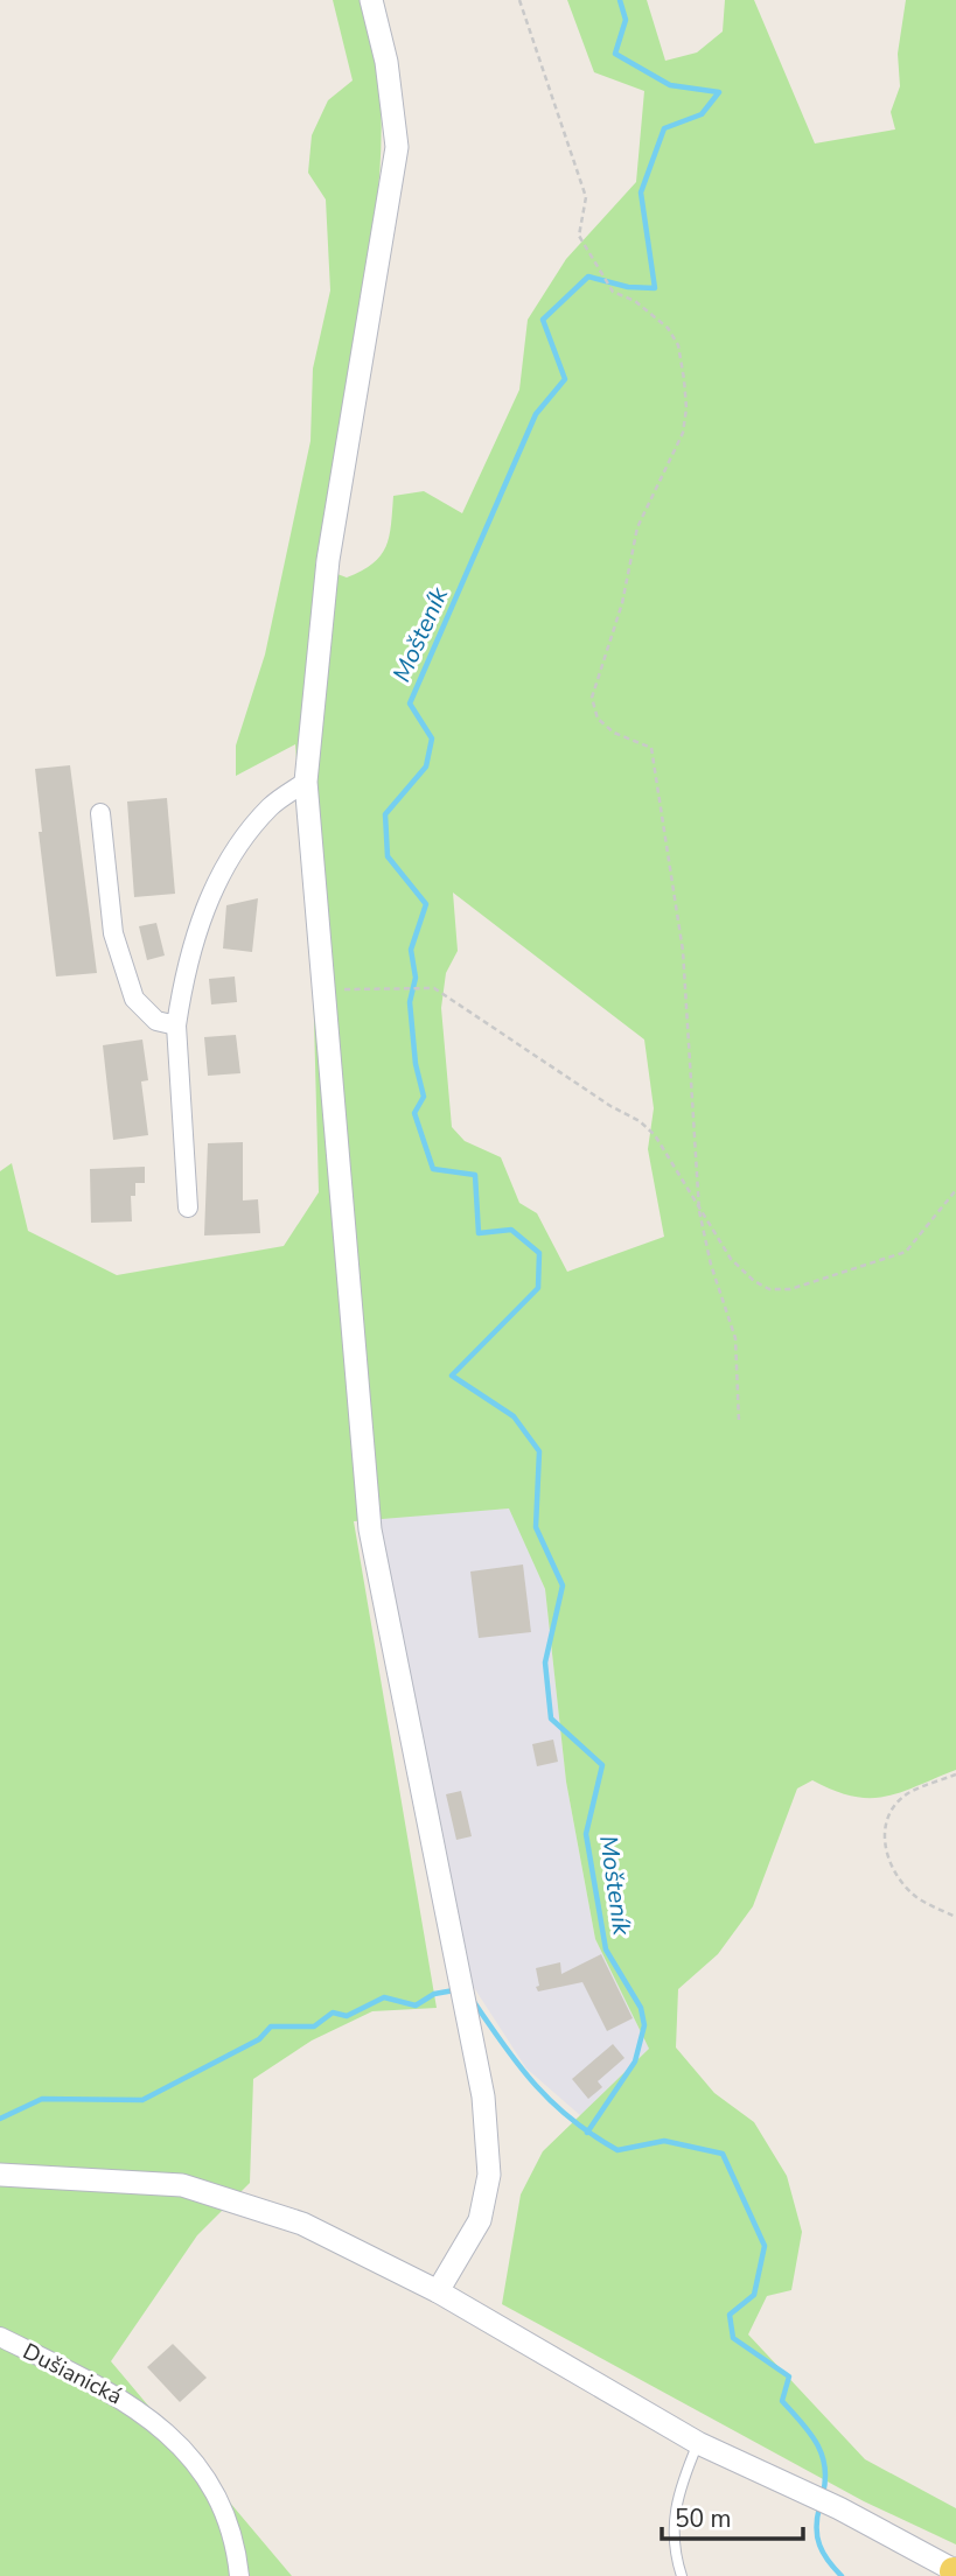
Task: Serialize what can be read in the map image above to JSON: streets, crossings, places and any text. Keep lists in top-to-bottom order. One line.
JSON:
{"streets":{"street":["Dušianická"]},"water":["Mošteník"],"scale_bar":"50 m"}
